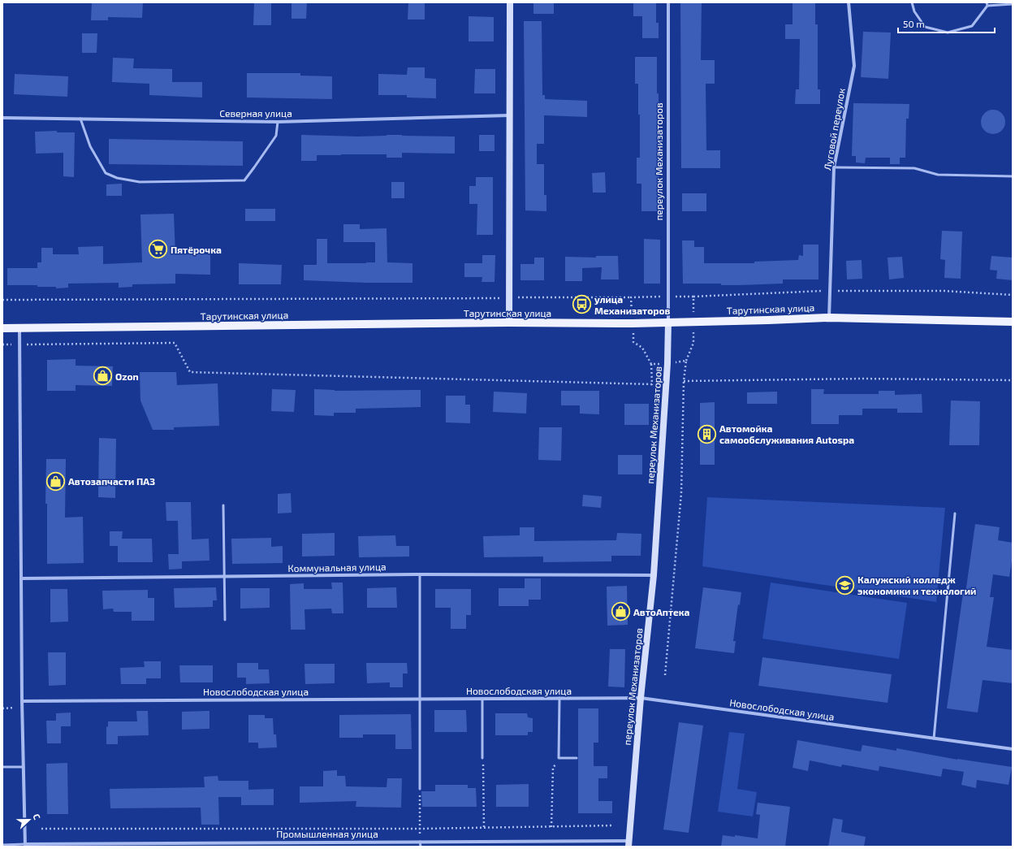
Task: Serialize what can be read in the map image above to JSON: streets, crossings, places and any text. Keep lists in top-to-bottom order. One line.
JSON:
{"streets":{"main road":["Тарутинская улица"],"street":["Северная улица","Луговой переулок","переулок Механизаторов","Коммунальная улица","Новослободская улица","Промышленная улица"]},"crossings":[["Луговой переулок","Тарутинская улица"],["переулок Механизаторов","Тарутинская улица"],["переулок Механизаторов","Коммунальная улица"],["переулок Механизаторов","Новослободская улица"],["переулок Механизаторов","Промышленная улица"]],"places":{"supermarket":["Пятёрочка"],"bus stop":["улица Механизаторов"],"shop":["Ozon","Автозапчасти ПАЗ","АвтоАптека"],"building":["Автомойка самообслуживания Autospa"],"school or university":["Калужский колледж экономики и технологий"]},"scale_bar":"50 m","north":"right"}
